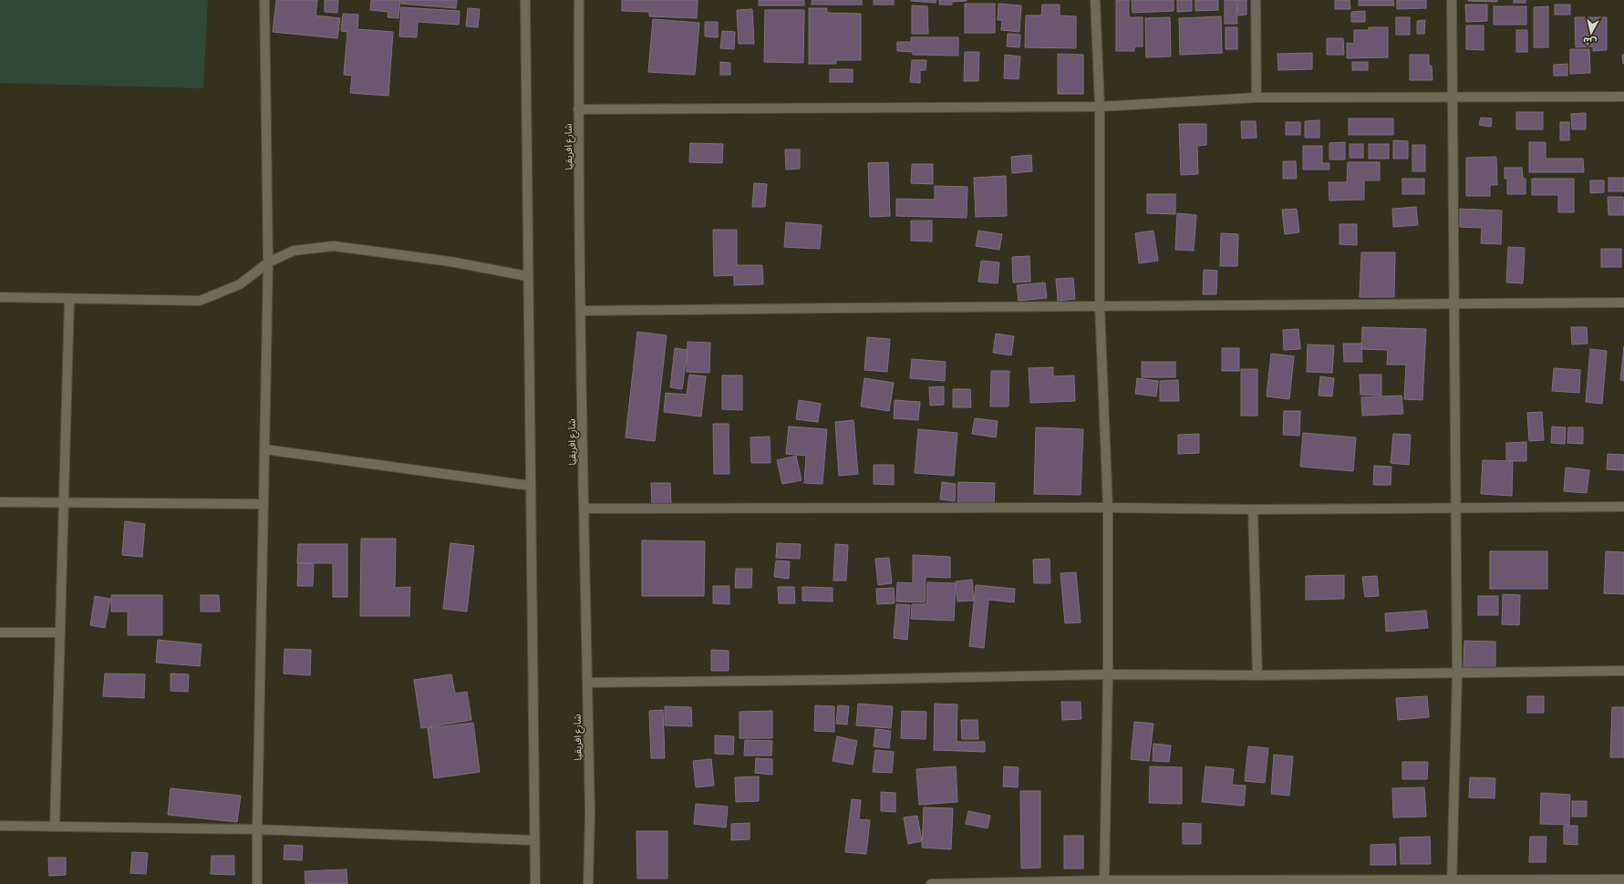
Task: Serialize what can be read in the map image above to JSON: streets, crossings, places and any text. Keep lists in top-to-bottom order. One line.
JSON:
{"streets":{"street":["شارع افريقيا"]},"north":"bottom"}
